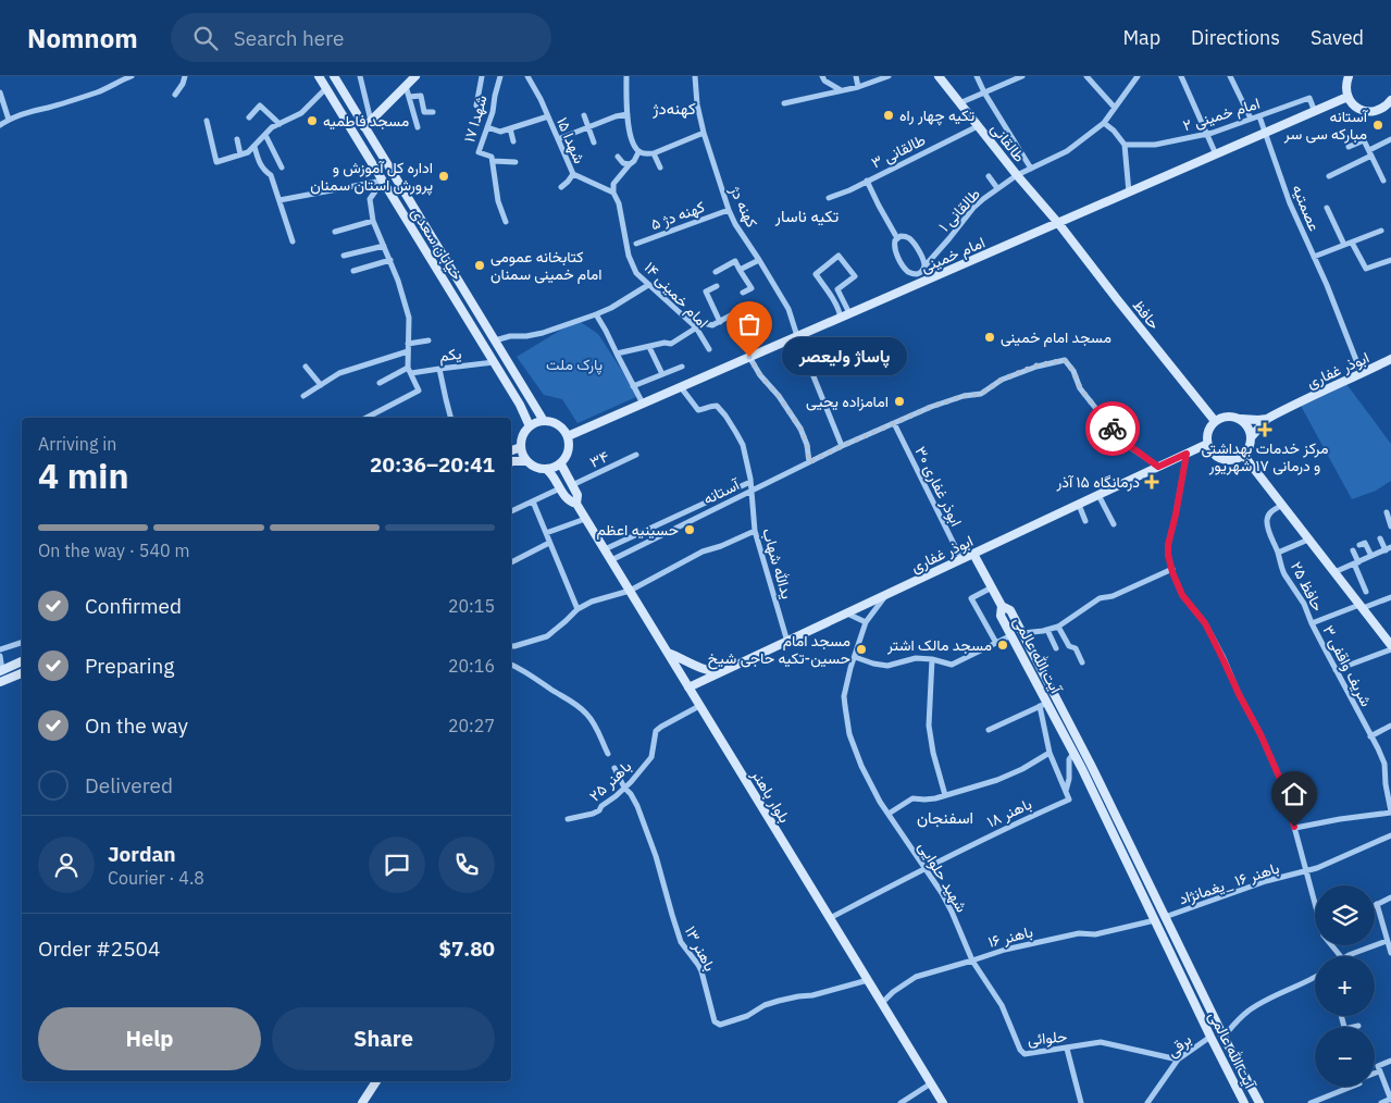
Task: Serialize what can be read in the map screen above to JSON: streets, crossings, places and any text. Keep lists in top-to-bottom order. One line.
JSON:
{"streets":{"main road":["طالقانی","خیابان سعدی","امام خمینی","حافظ","ابوذر غفاری","آیت الله عالمی","بلوار باهنر"],"street":["امام خمینی ۲","شهدا ۱۷","شهدا ۱۵","طالقانی ۳","کهنه دژ","عصمتیه","طالقانی ۱","کهنه دژ ۵","امام خمینی ۱۴","یکم","۳۴","ابوذر غفاری ۳۰","آستانه","یدالله شهاب","حافظ ۲۵","شریف واقفی ۳","باهنر ۲۵","باهنر ۱۸","شهید حلوایی","باهنر ۱۶ _یغمانژاد","باهنر ۱۶","باهنر ۱۳","حلوائی","برقی"]},"crossings":[["امام خمینی ۲","عصمتیه"],["امام خمینی ۲","امام خمینی"],["شهدا ۱۵","امام خمینی ۱۴"],["طالقانی","طالقانی ۳"],["طالقانی","طالقانی ۱"],["طالقانی","امام خمینی"],["طالقانی","حافظ"],["کهنه دژ","کهنه دژ ۵"],["کهنه دژ","امام خمینی"],["کهنه دژ","آستانه"],["عصمتیه","امام خمینی"],["عصمتیه","ابوذر غفاری"],["خیابان سعدی","امام خمینی"],["خیابان سعدی","یکم"],["امام خمینی","حافظ"],["امام خمینی","یدالله شهاب"],["حافظ","ابوذر غفاری"],["ابوذر غفاری","ابوذر غفاری ۳۰"],["ابوذر غفاری","آستانه"],["ابوذر غفاری","یدالله شهاب"],["ابوذر غفاری","بلوار باهنر"],["ابوذر غفاری","شهید حلوایی"],["ابوذر غفاری ۳۰","آستانه"],["آستانه","یدالله شهاب"],["آستانه","بلوار باهنر"],["حافظ ۲۵","شریف واقفی ۳"],["آیت الله عالمی","باهنر ۱۶ _یغمانژاد"],["آیت الله عالمی","باهنر ۱۶"],["آیت الله عالمی","برقی"],["باهنر ۲۵","بلوار باهنر"],["باهنر ۲۵","باهنر ۱۳"],["بلوار باهنر","باهنر ۱۸"],["بلوار باهنر","باهنر ۱۶"],["بلوار باهنر","باهنر ۱۳"],["باهنر ۱۸","شهید حلوایی"],["شهید حلوایی","باهنر ۱۶"],["شهید حلوایی","حلوائی"],["باهنر ۱۶","حلوائی"],["حلوائی","برقی"]],"districts":["کهنه‌دژ","تکیه ناسار","اسفنجان"],"parks":["پارک ملت"],"places":{"other":["تکیه چهار راه","مسجد فاطمیه","آستانه مبارکه سی سر","اداره کل آموزش و پرورش استان سمنان","کتابخانه عمومی امام خمینی سمنان","مسجد امام خمینی","پاساژ ولیعصر","امامزاده یحیی","حسینیه اعظم","مسجد مالک اشتر","مسجد امام حسین-تکیه حاجی شیخ"],"health":["مرکز خدمات بهداشتی و درمانی ۱۷ شهریور","درمانگاه ۱۵ آذر"]},"page":{"header":"Nomnom","search":"Search here","nav":["Map","Directions","Saved"],"bubble":"پاساژ ولیعصر","heading":["4 min","Arriving in","20:36–20:41"],"panel":["Jordan","Courier · 4.8","Order #2504","$7.80"],"bar":"On the way · 540 m","list":[["Confirmed","20:15"],["Preparing","20:16"],["On the way","20:27"],"Delivered"],"map_buttons":["+","−"],"buttons":["Help","Share"]}}
